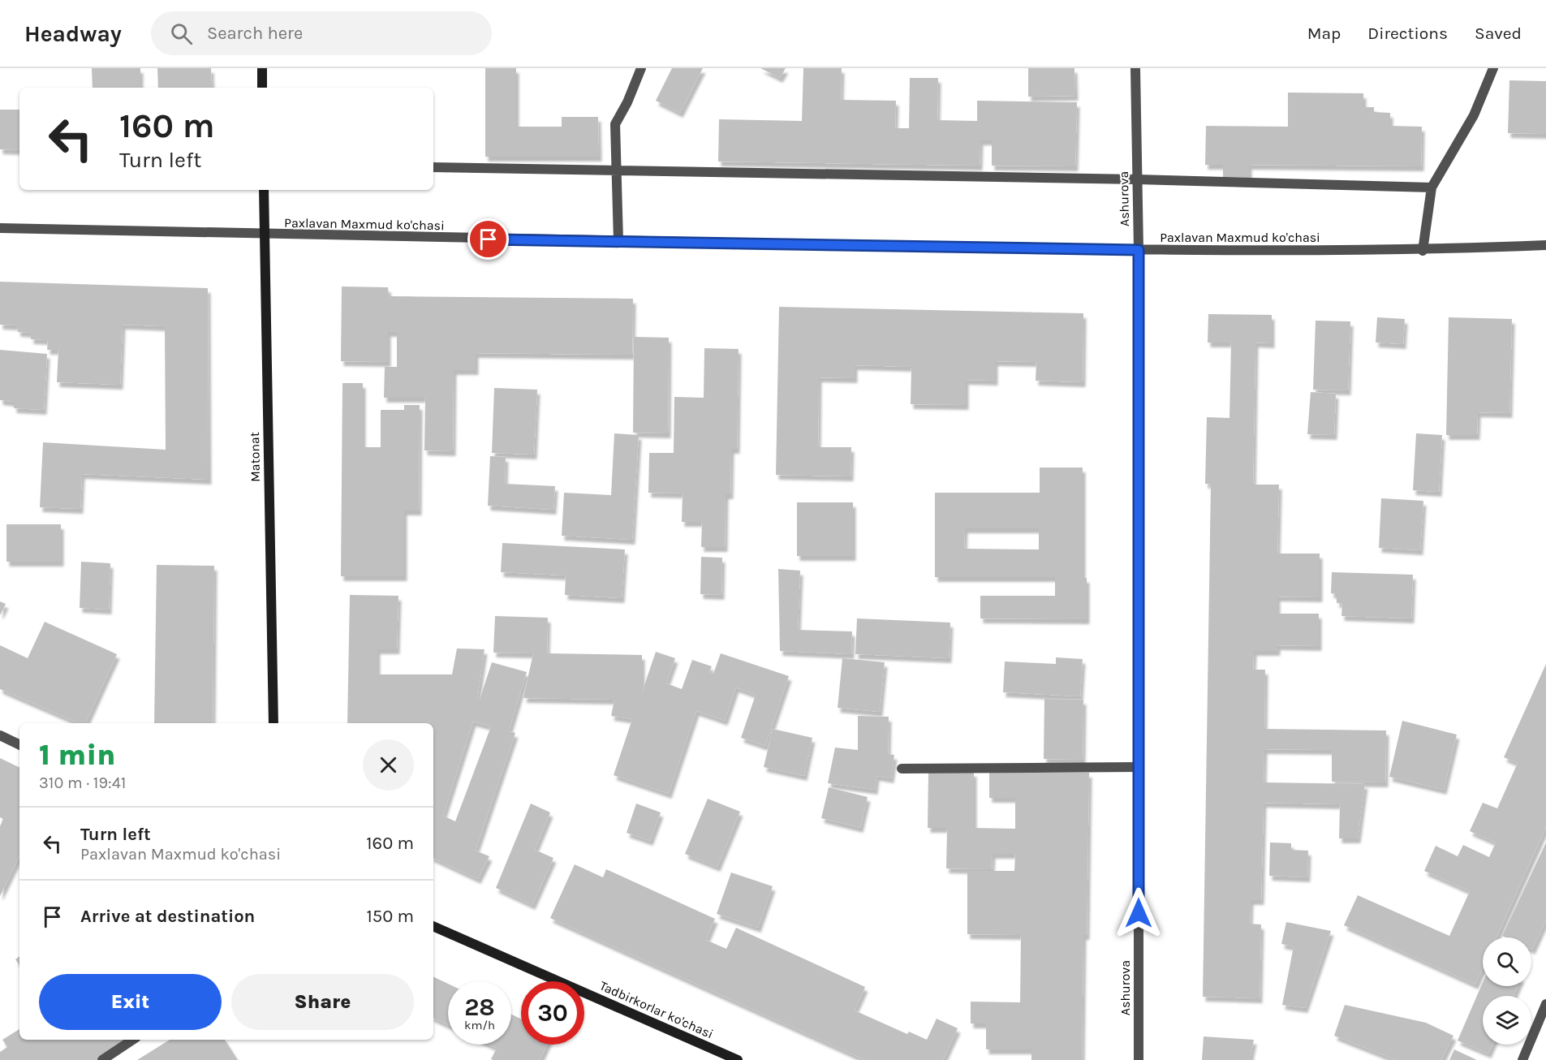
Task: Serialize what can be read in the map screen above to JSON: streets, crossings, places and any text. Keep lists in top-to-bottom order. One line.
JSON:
{"streets":{"main road":["Matonat","Tadbirkorlar ko'chasi"],"street":["Ashurova","Paxlavan Maxmud ko'chasi"]},"crossings":[["Ashurova","Paxlavan Maxmud ko'chasi"],["Paxlavan Maxmud ko'chasi","Matonat"]],"page":{"header":"Headway","search":"Search here","nav":["Map","Directions","Saved"],"turn":["160 m","Turn left"],"heading":["1 min","310 m · 19:41"],"list":[{"name":"Turn left","note":"Paxlavan Maxmud ko'chasi","value":"160 m"},{"name":"Arrive at destination","value":"150 m"}],"buttons":["Exit","Share"],"speed":"28 km/h","limit":"30"}}
